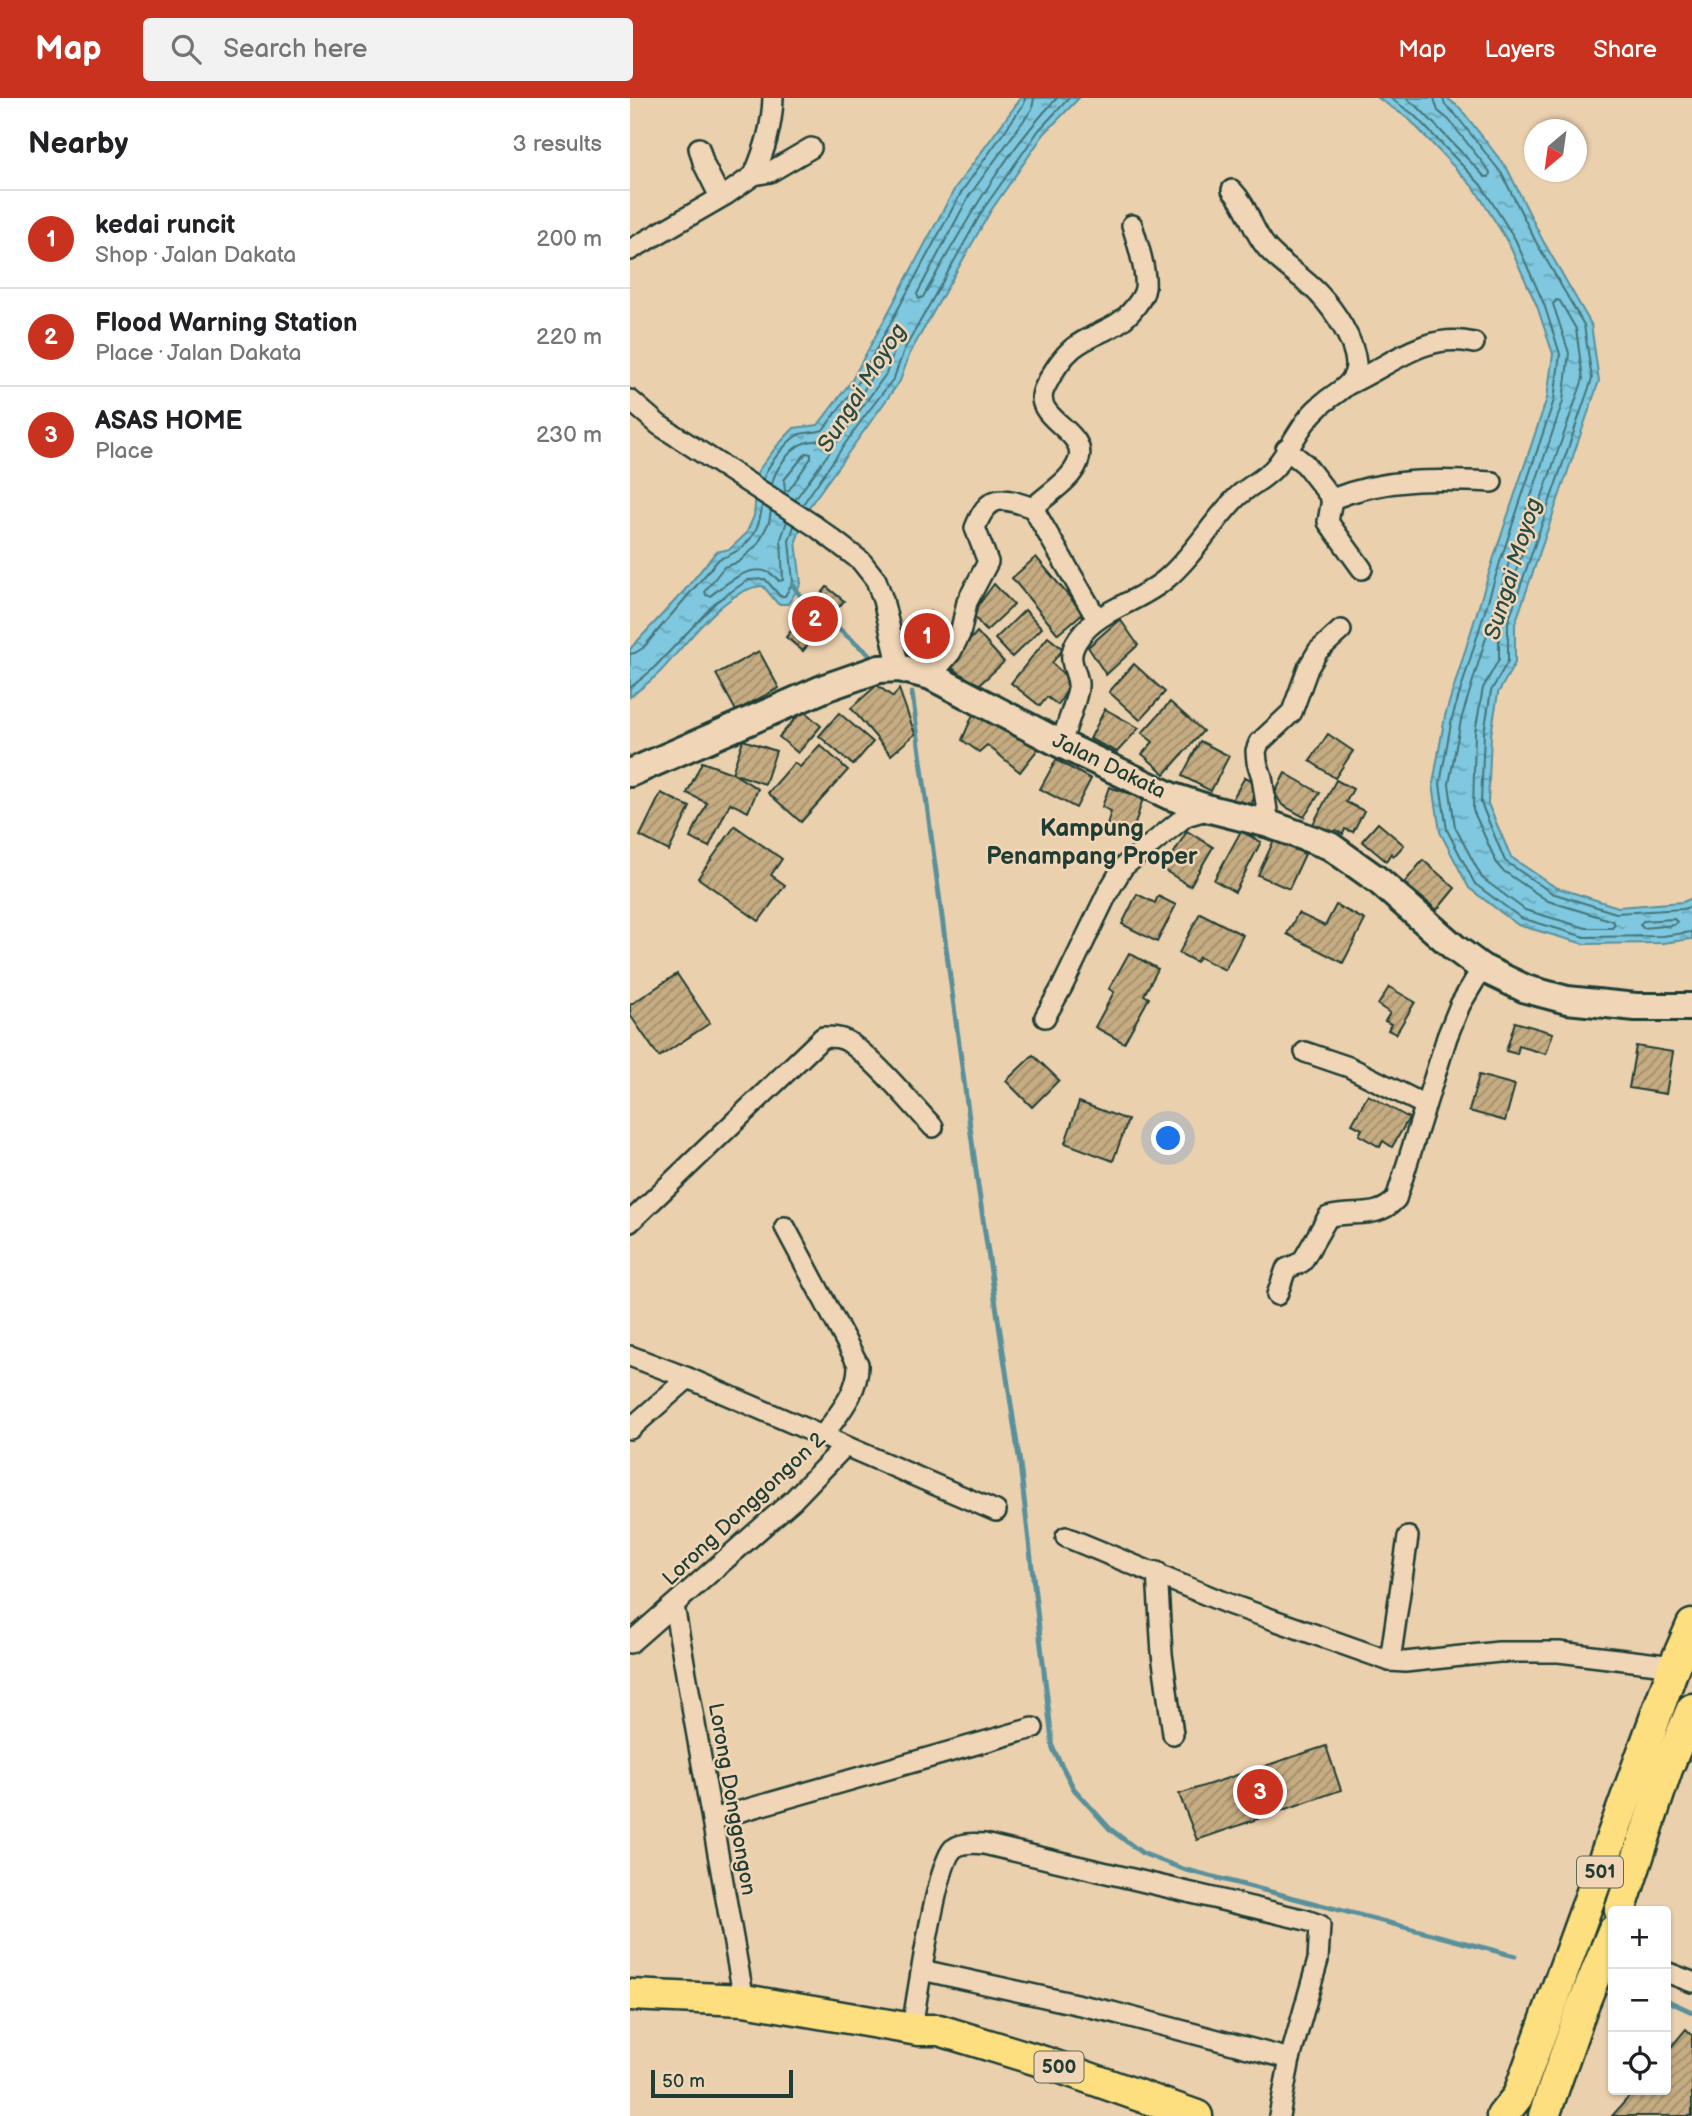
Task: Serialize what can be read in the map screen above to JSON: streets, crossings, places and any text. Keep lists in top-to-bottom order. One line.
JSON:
{"streets":{"main road":["501","500"],"street":["Jalan Dakata","Lorong Donggongon 2","Lorong Donggongon"]},"crossings":[["Lorong Donggongon 2","Lorong Donggongon"],["Lorong Donggongon","500"]],"districts":["Kampung Penampang Proper"],"water":["Sungai Moyog"],"scale_bar":"50 m","north":"bottom left","page":{"header":"Map","search":"Search here","nav":["Map","Layers","Share"],"heading":["Nearby","3 results"],"list":[{"mark":"1","name":"kedai runcit","note":"Shop · Jalan Dakata","value":"200 m"},{"mark":"2","name":"Flood Warning Station","note":"Place · Jalan Dakata","value":"220 m"},{"mark":"3","name":"ASAS HOME","note":"Place","value":"230 m"}],"pins":["2","1","3"],"map_buttons":["+","−"],"scale":"50 m"}}
